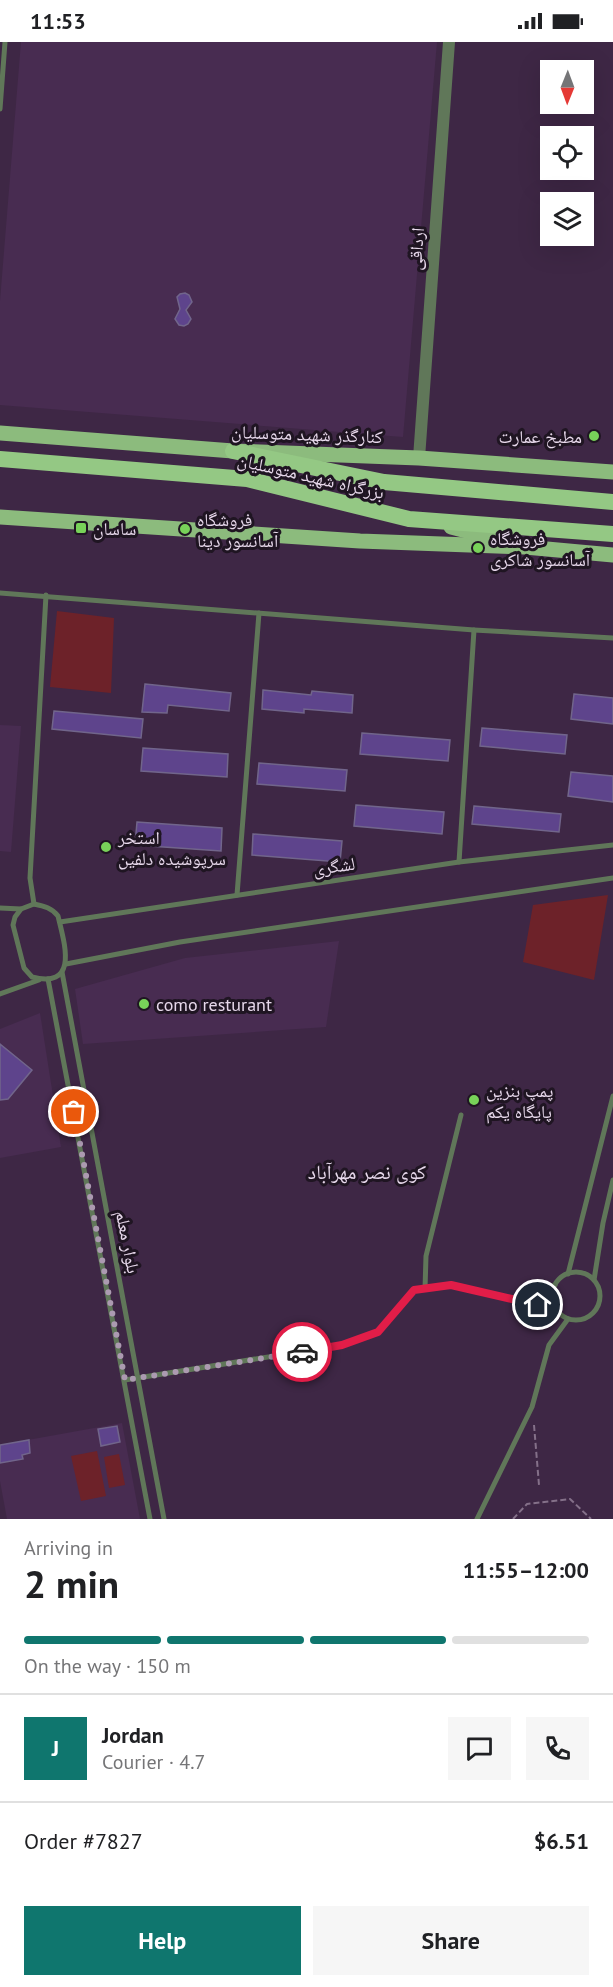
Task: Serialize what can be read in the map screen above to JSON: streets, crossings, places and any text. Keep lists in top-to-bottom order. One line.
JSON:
{"streets":{"highway":["بزرگراه شهید متوسلیان"],"main road":["کنارگذر شهید متوسلیان"],"street":["ارداقی"],"lane":["لشگری","بلوار معلم"]},"crossings":[["ارداقی","کنارگذر شهید متوسلیان"],["کنارگذر شهید متوسلیان","بزرگراه شهید متوسلیان"],["لشگری","بلوار معلم"]],"districts":["کوی نصر مهرآباد"],"places":{"other":["مطبخ عمارت","فروشگاه آسانسور دینا","فروشگاه آسانسور شاکری","استخر سرپوشیده دلفین","como resturant","پمپ بنزين پايگاه يكم"],"transit":["ساسان"]},"north":"bottom","page":{"status":"11:53","heading":["2 min","Arriving in","11:55–12:00"],"panel":["Jordan","Courier · 4.7","Order #7827","$6.51"],"bar":"On the way · 150 m","round":"J","buttons":["Help","Share"]}}
